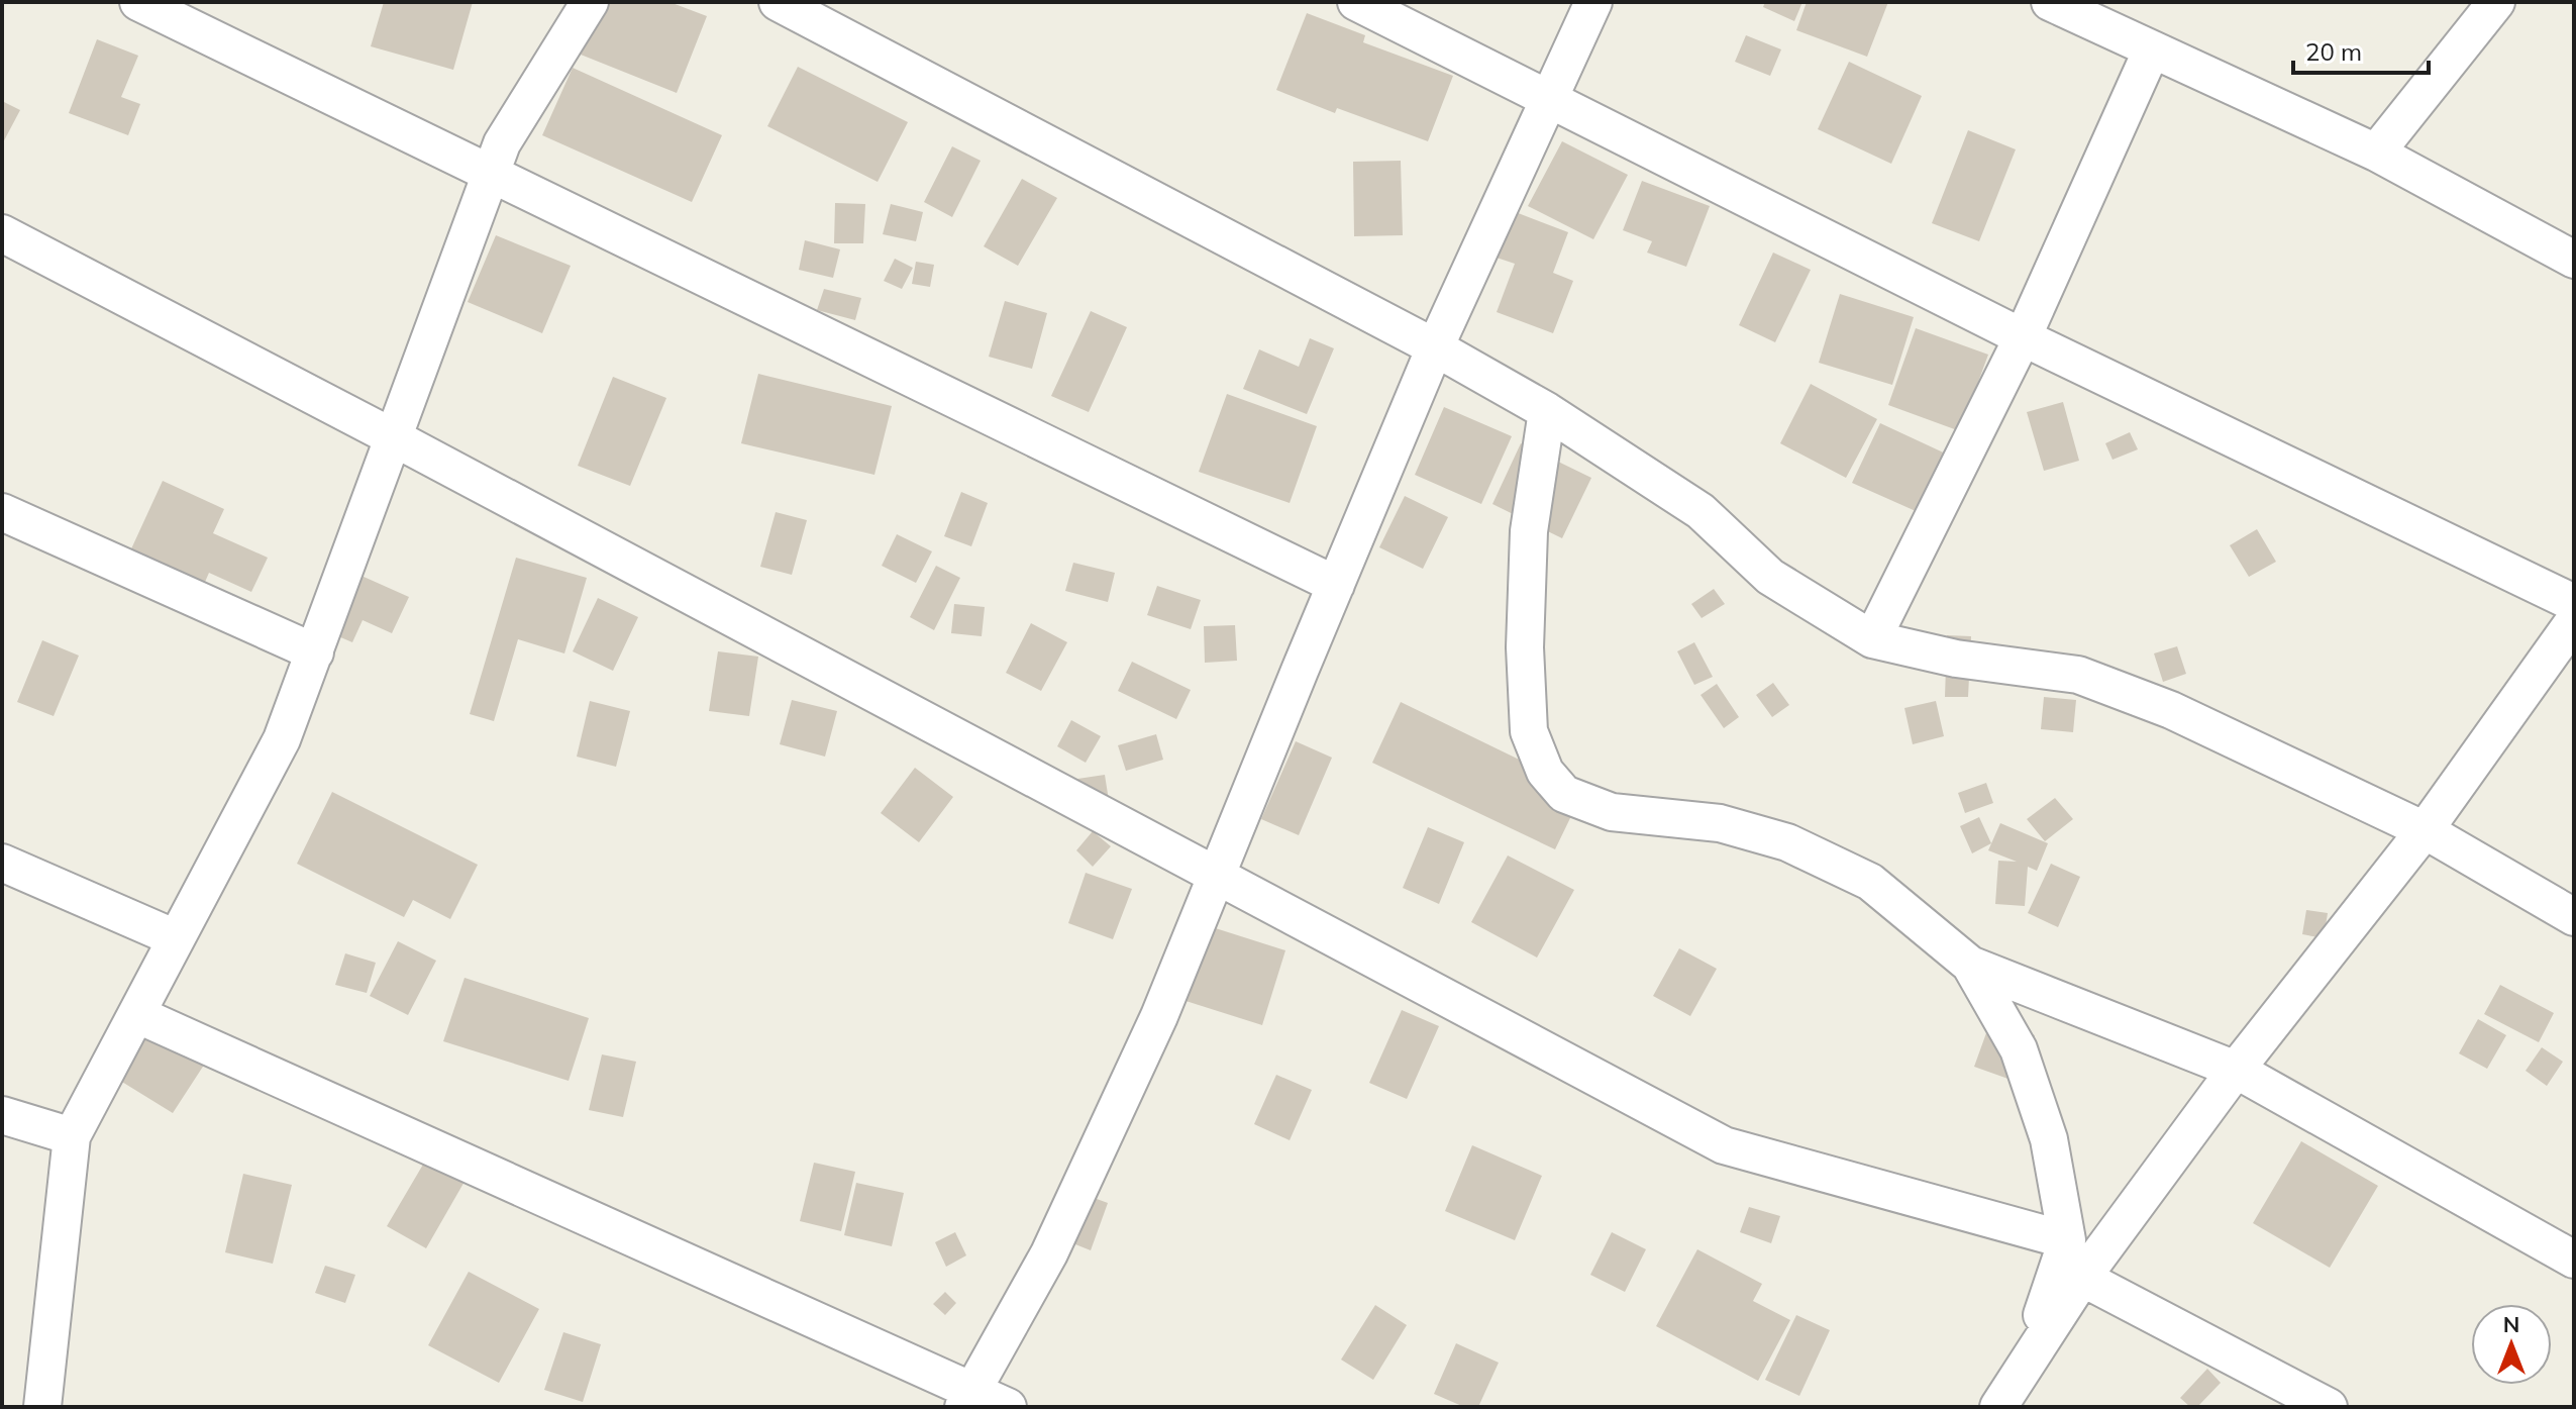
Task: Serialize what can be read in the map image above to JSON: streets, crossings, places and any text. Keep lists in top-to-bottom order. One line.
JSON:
{"scale_bar":"20 m","north":"top"}
